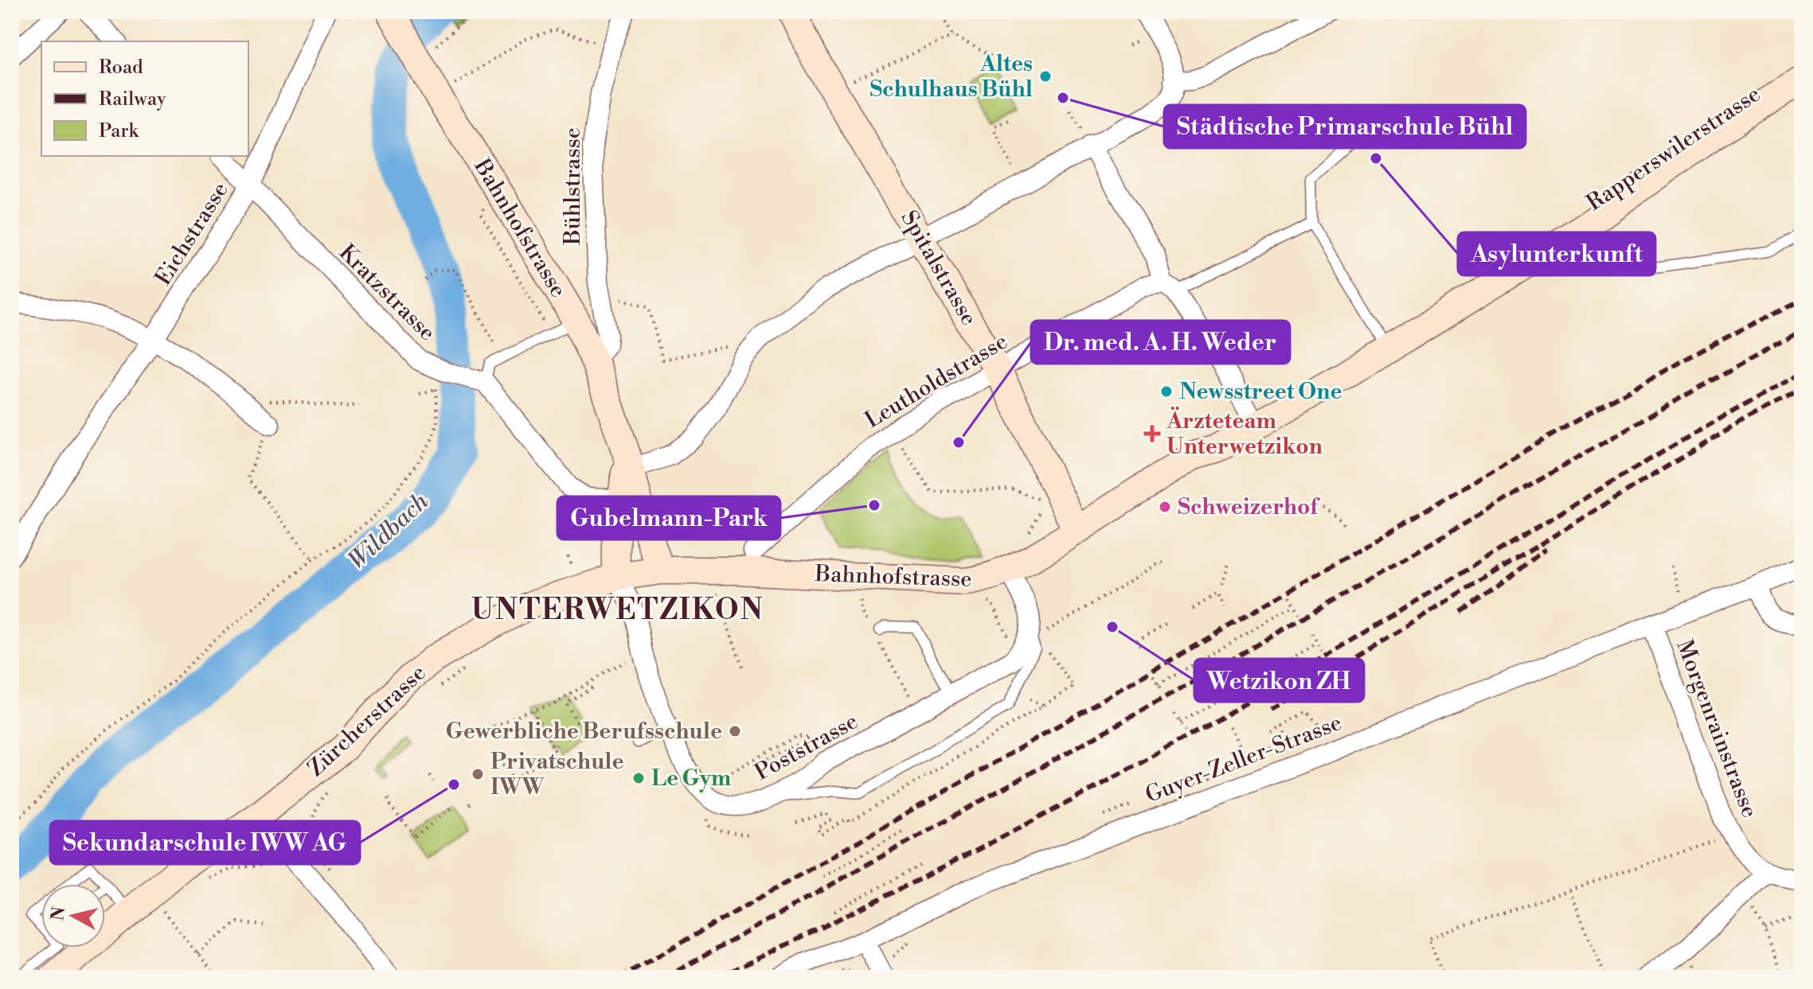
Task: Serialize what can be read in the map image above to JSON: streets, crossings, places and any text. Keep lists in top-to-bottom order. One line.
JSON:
{"streets":{"main road":["Rapperswilerstrasse","Bahnhofstrasse","Spitalstrasse","Zürcherstrasse"],"street":["Bühlstrasse","Eichstrasse","Kratzstrasse","Leutholdstrasse","Morgenrainstrasse","Poststrasse","Guyer-Zeller-Strasse"]},"crossings":[["Rapperswilerstrasse","Bahnhofstrasse"],["Rapperswilerstrasse","Spitalstrasse"],["Bühlstrasse","Bahnhofstrasse"],["Bahnhofstrasse","Zürcherstrasse"],["Bahnhofstrasse","Poststrasse"],["Eichstrasse","Kratzstrasse"],["Spitalstrasse","Leutholdstrasse"],["Zürcherstrasse","Poststrasse"],["Morgenrainstrasse","Guyer-Zeller-Strasse"]],"districts":["UNTERWETZIKON"],"water":["Wildbach"],"places":{"other":["Altes Schulhaus Bühl","Städtische Primarschule Bühl","Asylunterkunft","Newsstreet One","Dr. med. A. H. Weder","Gubelmann-Park","Schweizerhof","Wetzikon ZH","Gewerbliche Berufsschule","Privatschule IWW","Le Gym","Sekundarschule IWW AG"],"health":["Ärzteteam Unterwetzikon"]},"legend":["Road","Railway","Park"],"north":"left"}
